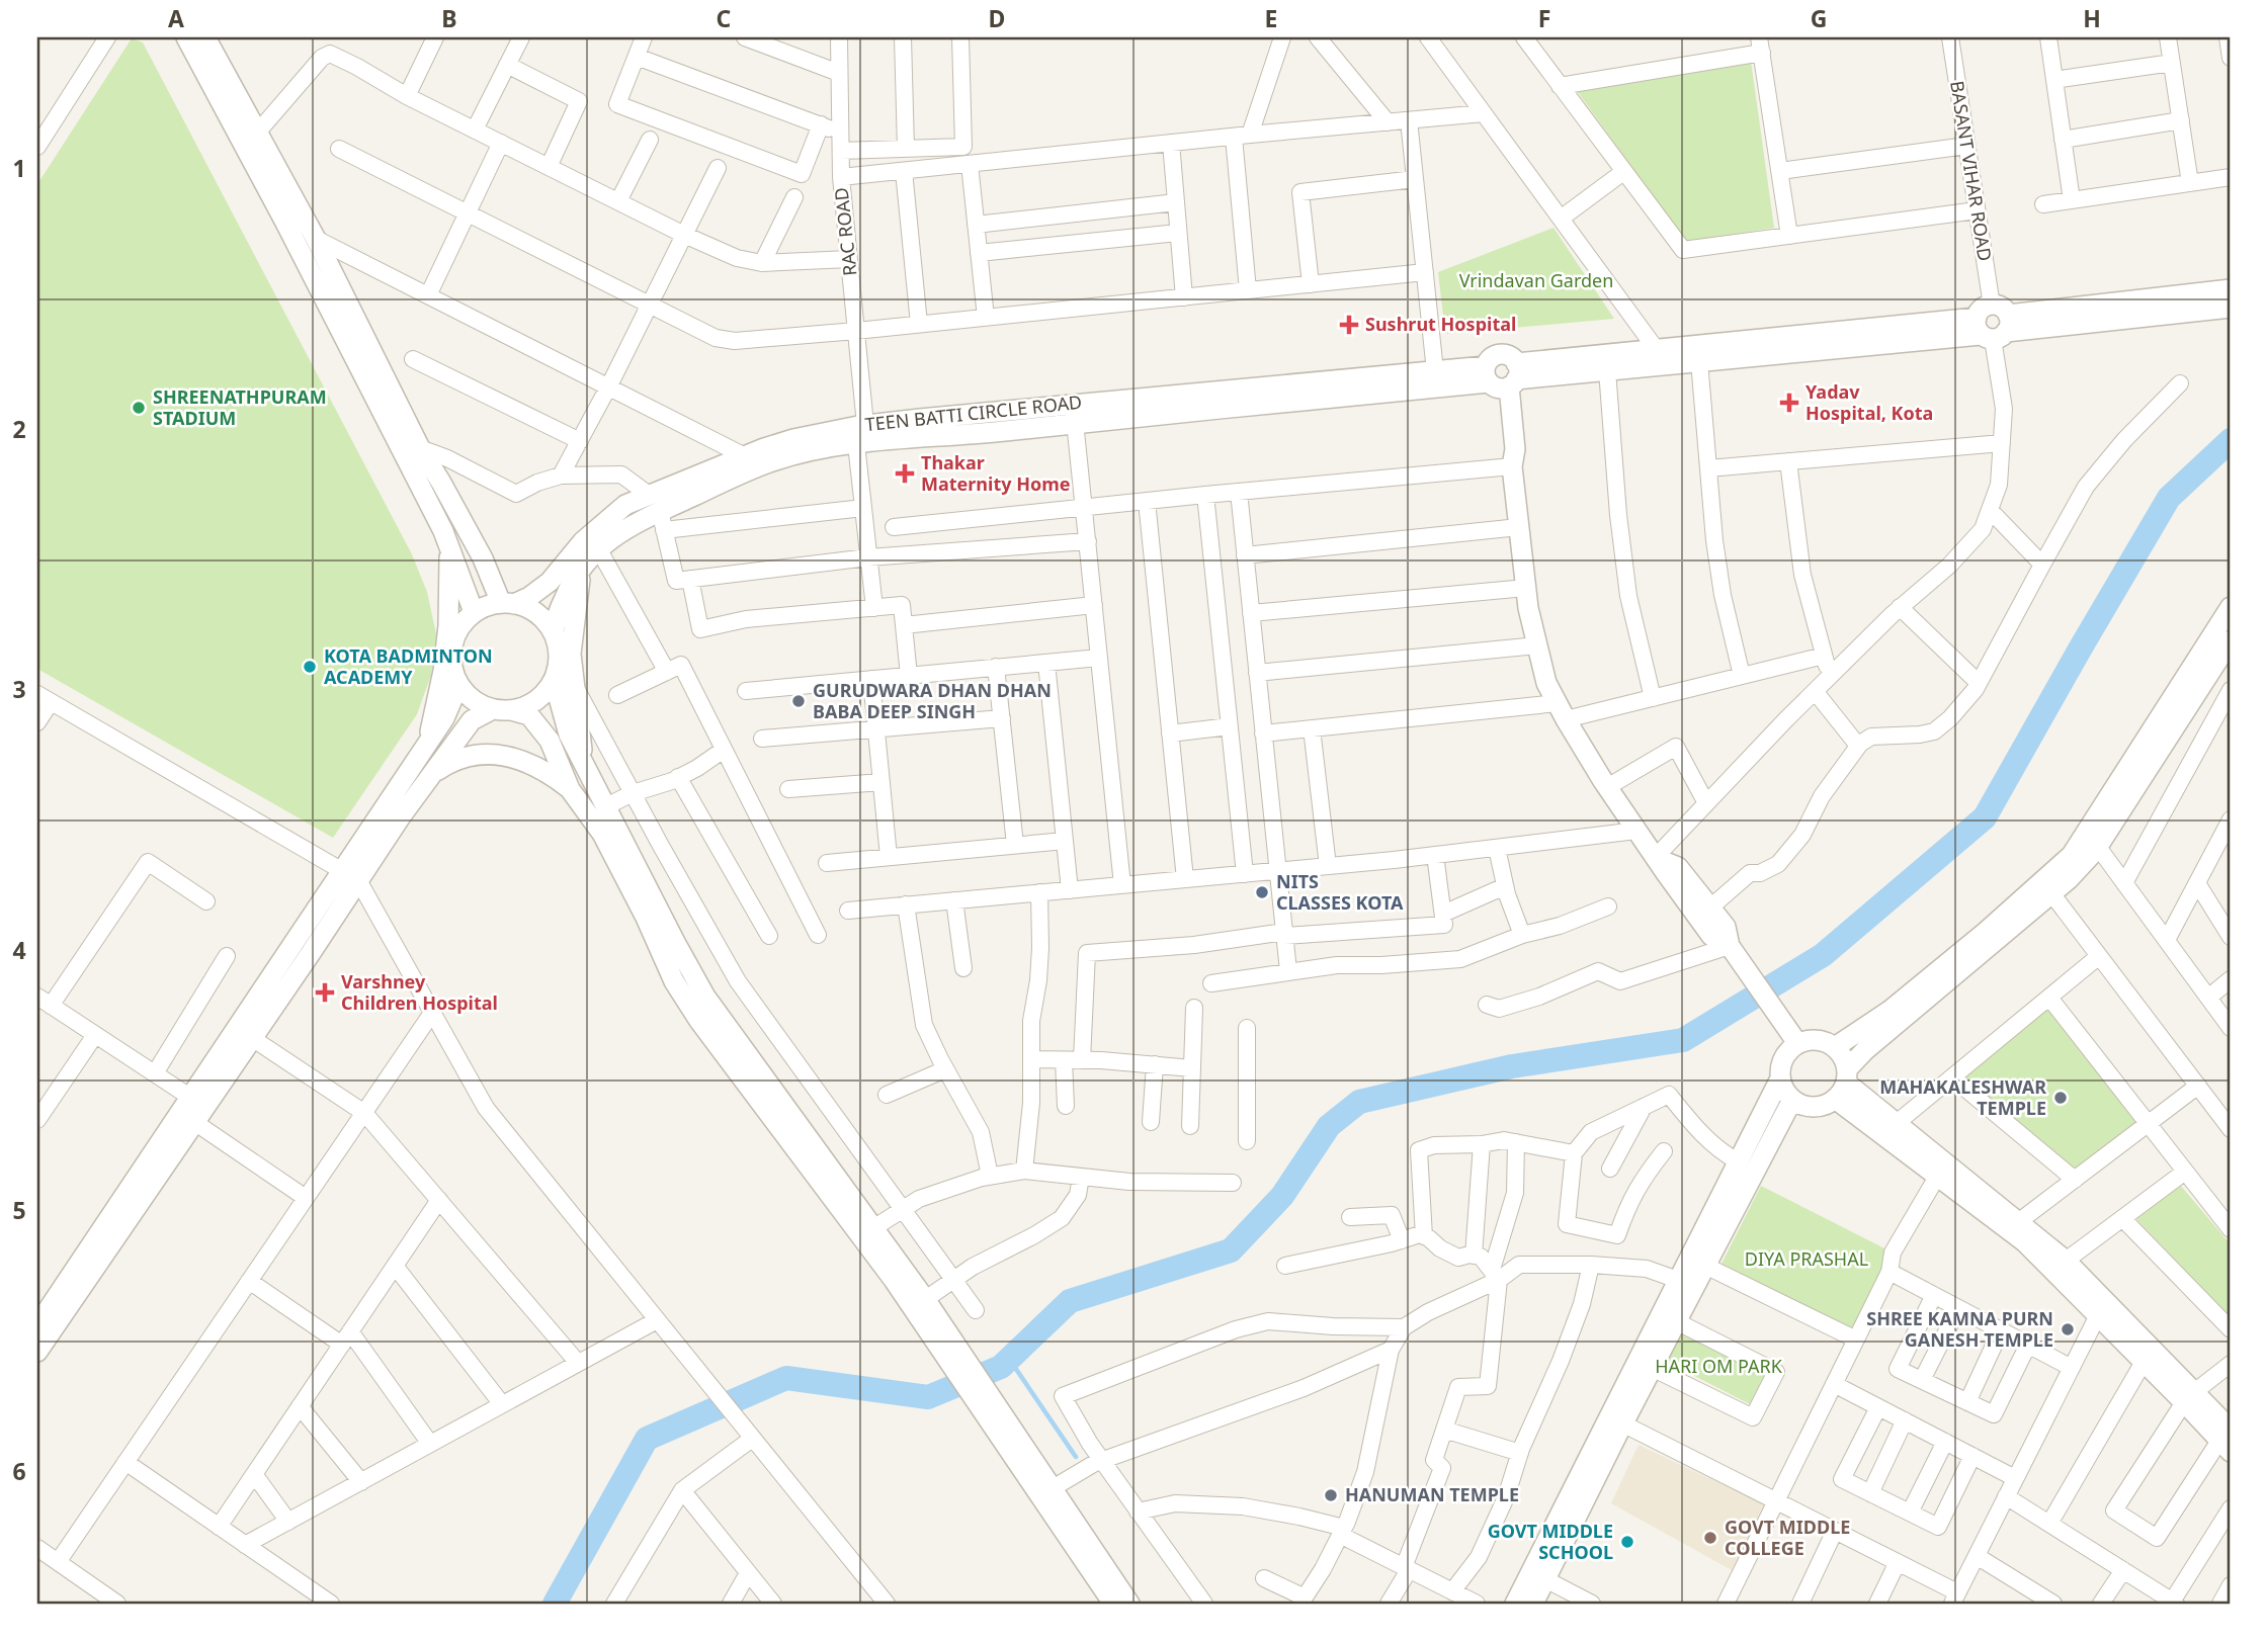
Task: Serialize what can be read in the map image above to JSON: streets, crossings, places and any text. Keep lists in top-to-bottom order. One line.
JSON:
{"streets":{"street":["BASANT VIHAR ROAD","RAC ROAD","TEEN BATTI CIRCLE ROAD"]},"crossings":[["RAC ROAD","TEEN BATTI CIRCLE ROAD"]],"parks":["Vrindavan Garden","DIYA PRASHAL","HARI OM PARK"],"places":{"health":["Sushrut Hospital","Yadav Hospital, Kota","Thakar Maternity Home","Varshney Children Hospital"],"other":["SHREENATHPURAM STADIUM","KOTA BADMINTON ACADEMY","GURUDWARA DHAN DHAN BABA DEEP SINGH","NITS CLASSES KOTA","MAHAKALESHWAR TEMPLE","SHREE KAMNA PURN GANESH TEMPLE","HANUMAN TEMPLE","GOVT MIDDLE COLLEGE","GOVT MIDDLE SCHOOL"]},"grid":{"columns":["A","B","C","D","E","F","G","H"],"rows":["1","2","3","4","5","6"]}}
